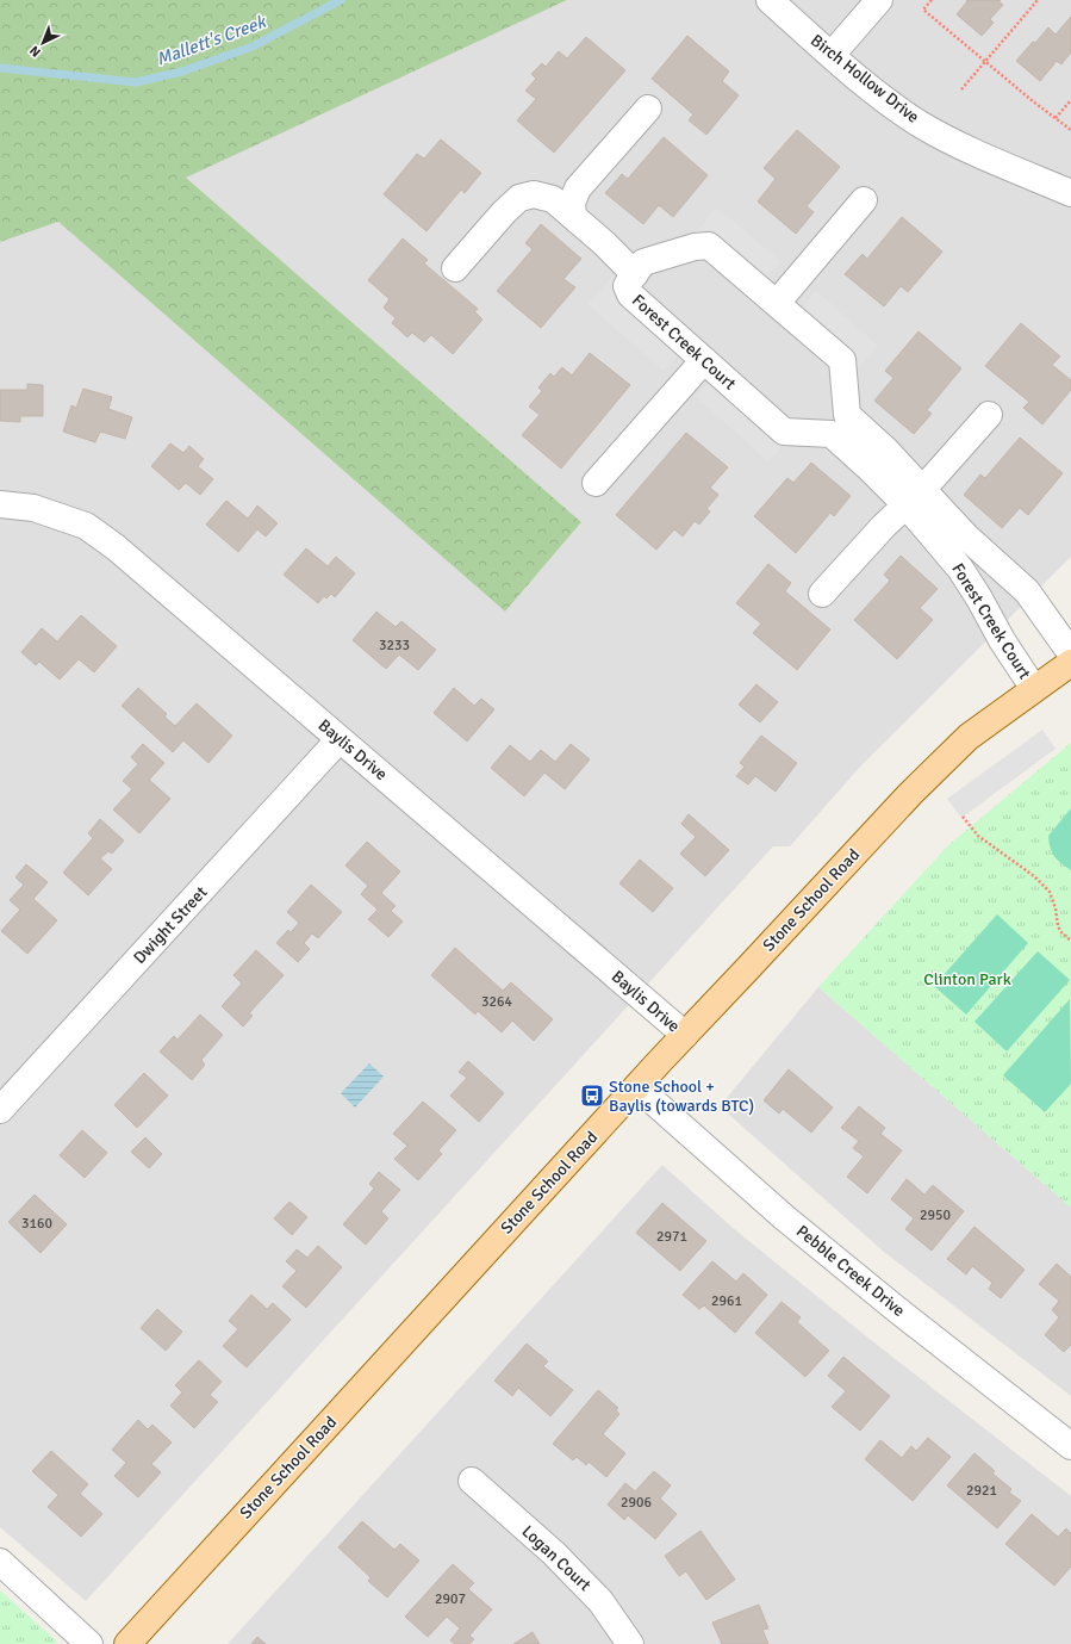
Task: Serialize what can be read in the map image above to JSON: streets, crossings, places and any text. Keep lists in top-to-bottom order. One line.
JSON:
{"streets":{"main road":["Stone School Road"],"street":["Birch Hollow Drive","Forest Creek Court","Baylis Drive","Dwight Street","Pebble Creek Drive","Logan Court"]},"crossings":[["Forest Creek Court","Stone School Road"],["Baylis Drive","Stone School Road"],["Baylis Drive","Dwight Street"],["Stone School Road","Pebble Creek Drive"]],"water":["Mallett's Creek"],"parks":["Clinton Park"],"places":{"bus stop":["Stone School + Baylis (towards BTC)"]},"house_numbers":["3233","3264","2950","3160","2971","2961","2921","2906","2907"],"north":"bottom left"}
